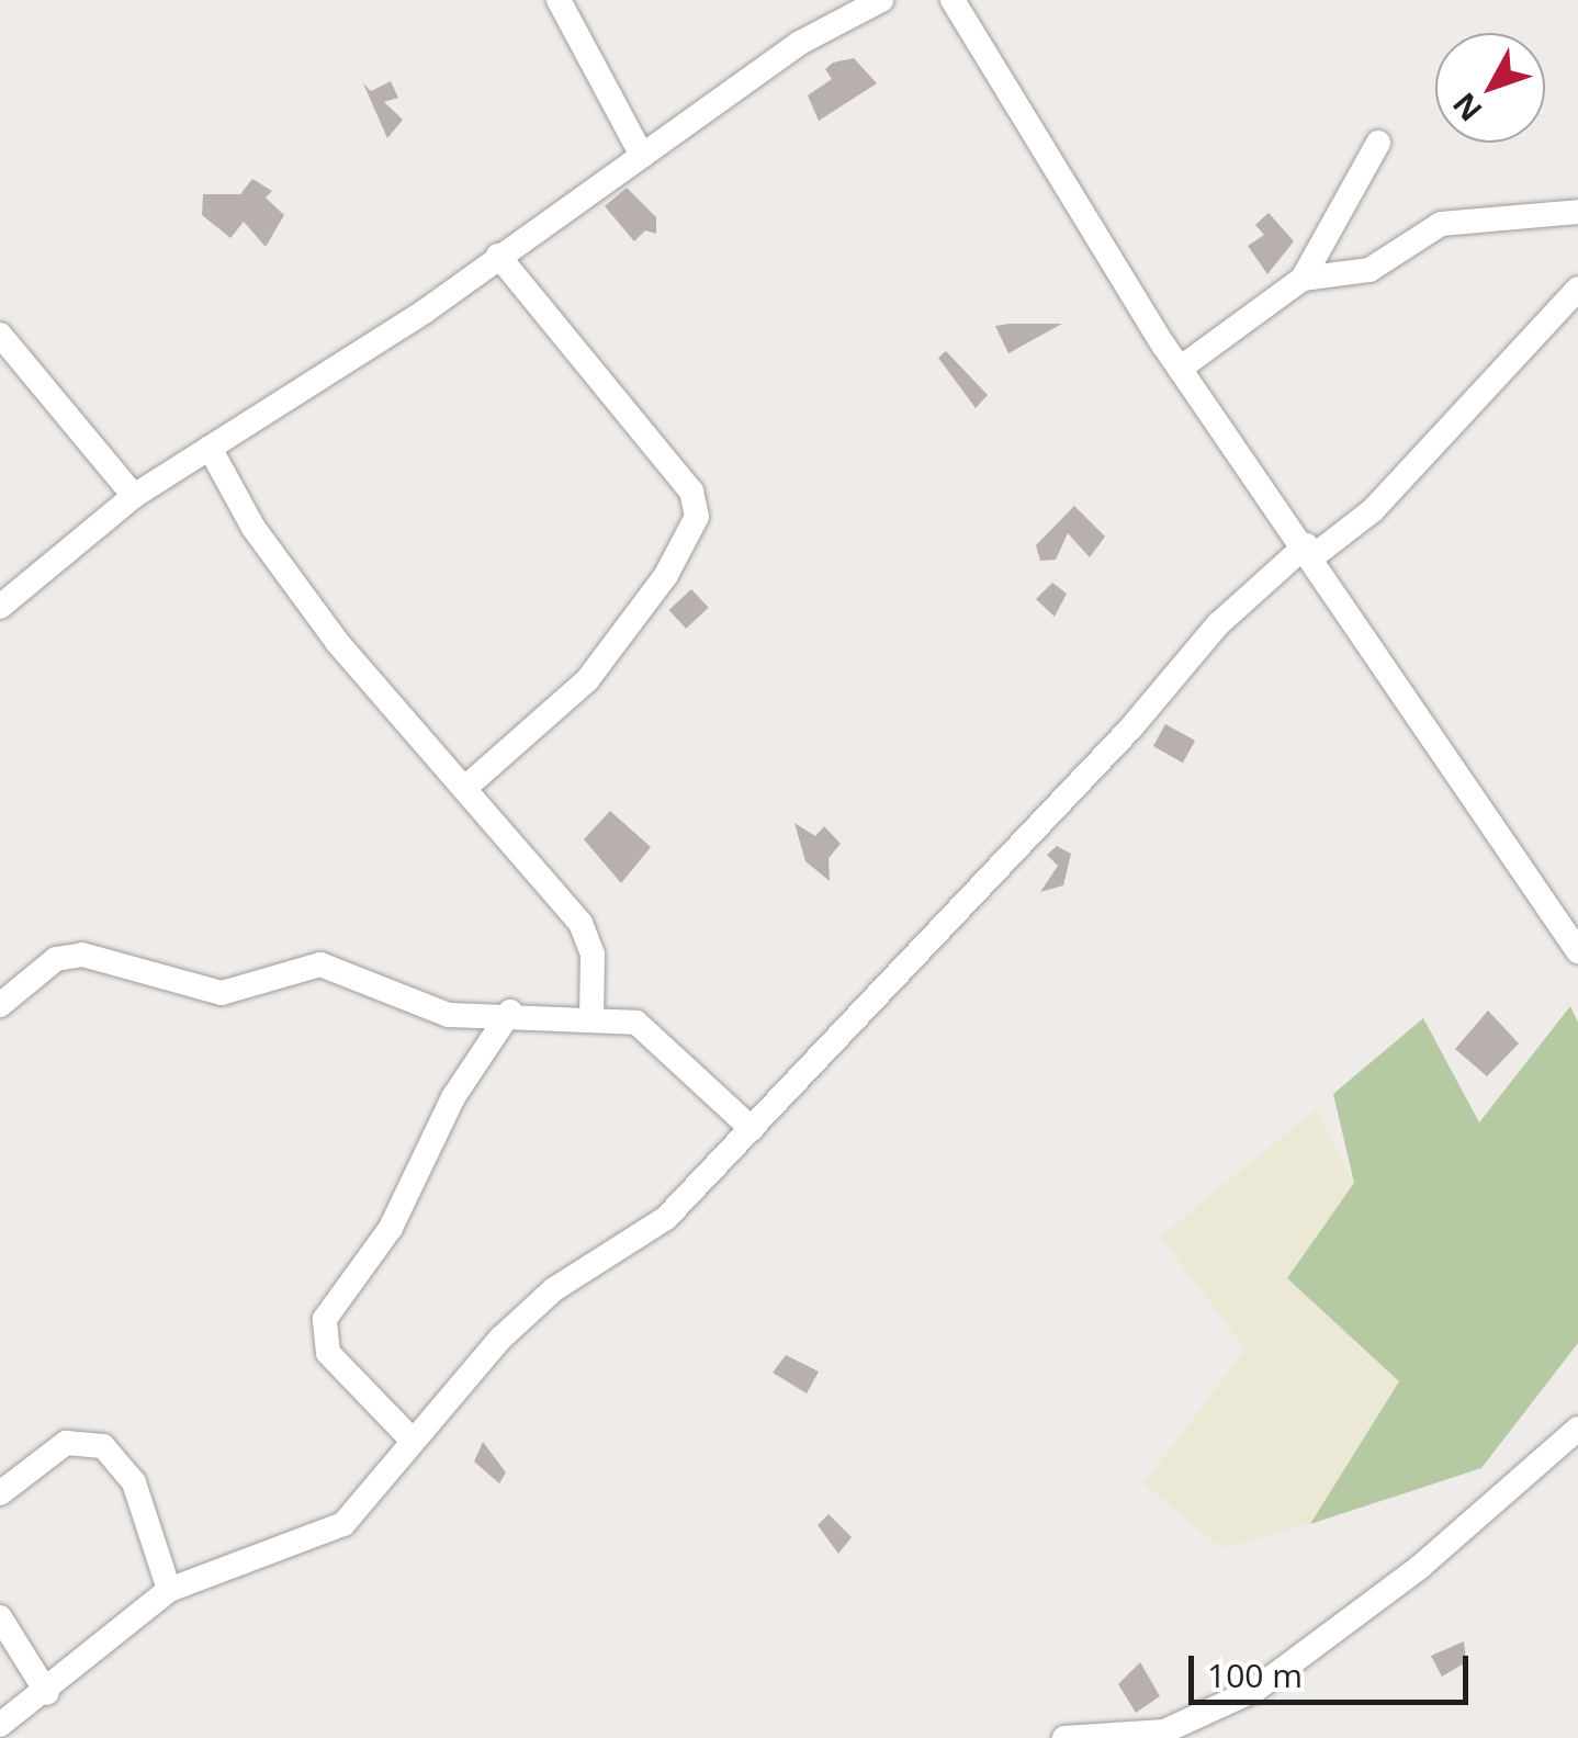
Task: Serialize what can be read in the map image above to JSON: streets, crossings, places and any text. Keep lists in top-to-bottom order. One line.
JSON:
{"scale_bar":"100 m","north":"bottom left"}
